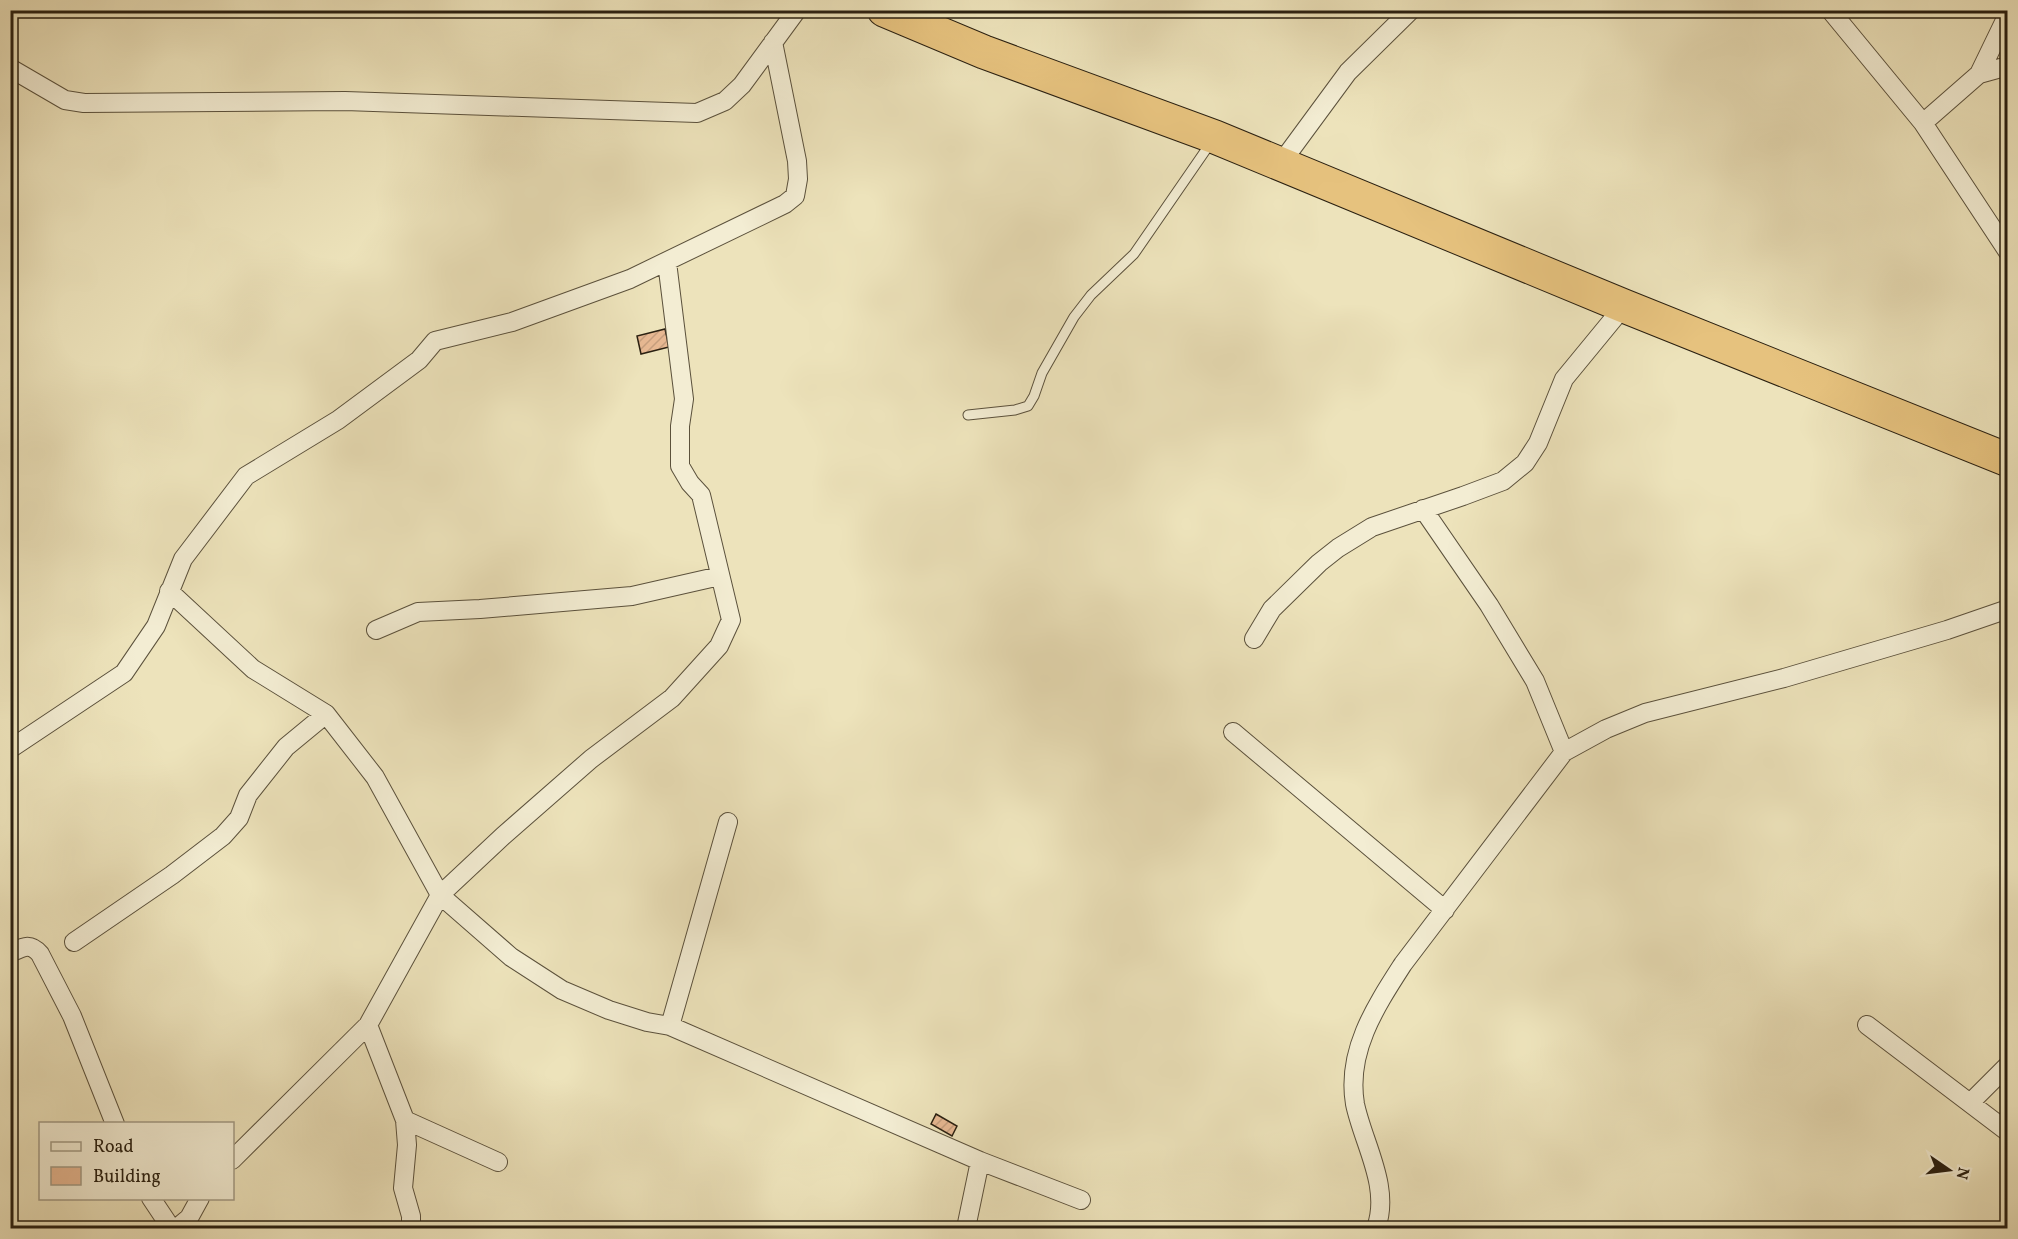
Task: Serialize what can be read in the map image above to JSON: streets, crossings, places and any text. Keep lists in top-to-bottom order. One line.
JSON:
{"legend":["Road","Building"],"north":"right"}
